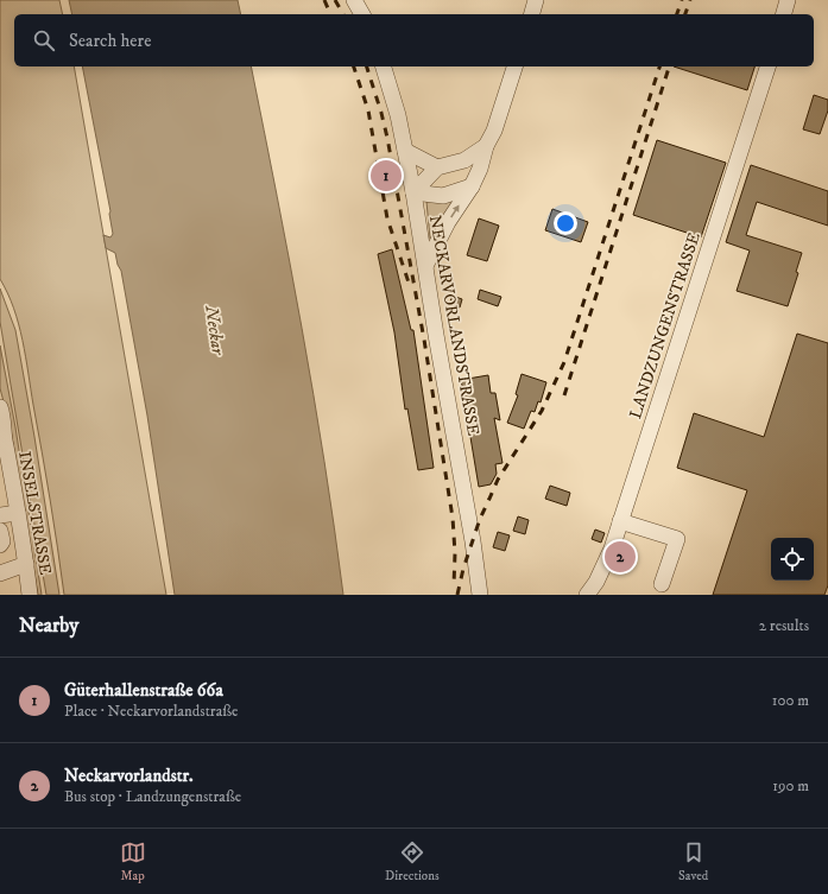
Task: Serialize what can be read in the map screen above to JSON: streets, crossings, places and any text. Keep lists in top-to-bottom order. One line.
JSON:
{"streets":{"street":["NECKARVORLANDSTRASSE","LANDZUNGENSTRASSE","INSELSTRASSE"]},"water":["Neckar"],"page":{"search":"Search here","pins":["1","2"],"heading":["Nearby","2 results"],"list":[{"mark":"1","name":"Güterhallenstraße 66a","note":"Place · Neckarvorlandstraße","value":"100 m"},{"mark":"2","name":"Neckarvorlandstr.","note":"Bus stop · Landzungenstraße","value":"190 m"}],"nav":["Map","Directions","Saved"]}}
